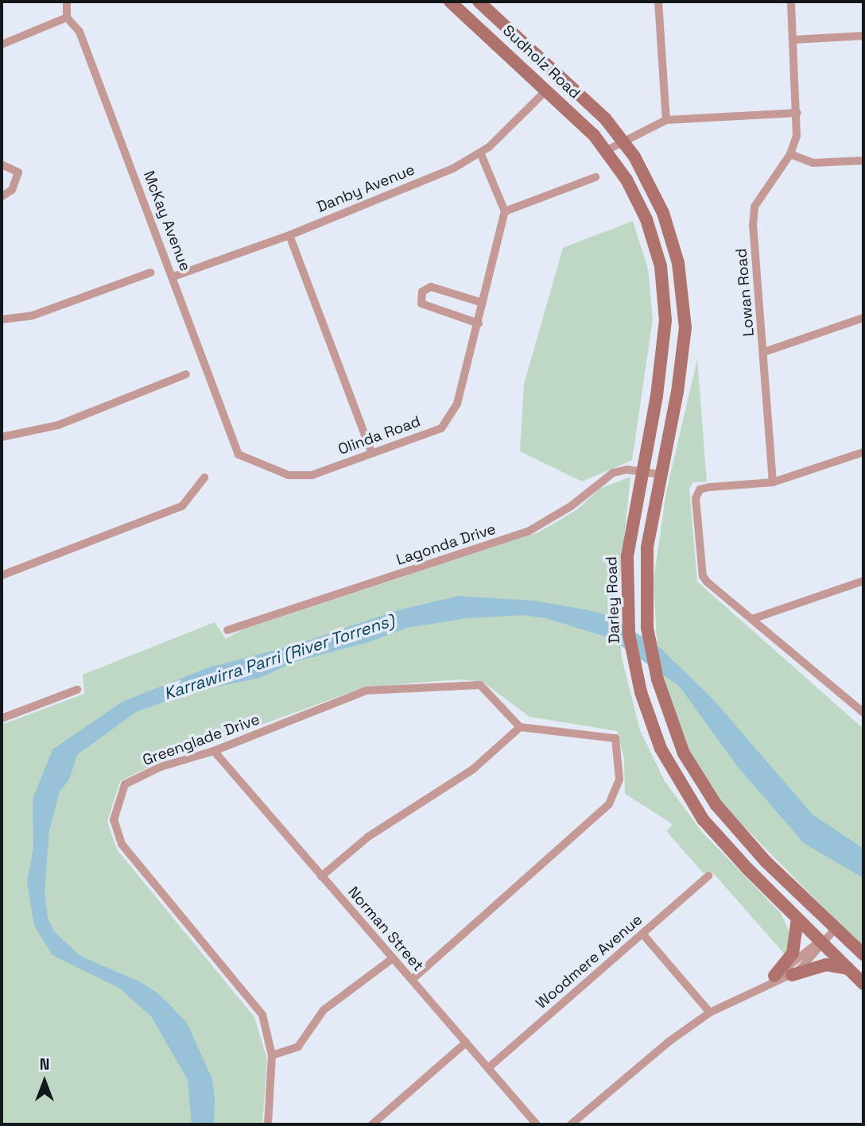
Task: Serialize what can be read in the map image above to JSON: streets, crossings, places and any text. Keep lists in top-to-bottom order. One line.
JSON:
{"streets":{"main road":["Sudholz Road","Darley Road"],"street":["Danby Avenue","McKay Avenue","Lowan Road","Olinda Road","Lagonda Drive","Greenglade Drive","Norman Street","Woodmere Avenue"]},"crossings":[["Sudholz Road","Danby Avenue"],["Sudholz Road","Darley Road"],["Danby Avenue","McKay Avenue"],["McKay Avenue","Olinda Road"],["Lagonda Drive","Darley Road"],["Greenglade Drive","Norman Street"],["Norman Street","Woodmere Avenue"]],"water":["Karrawirra Parri (River Torrens)"],"north":"top"}
